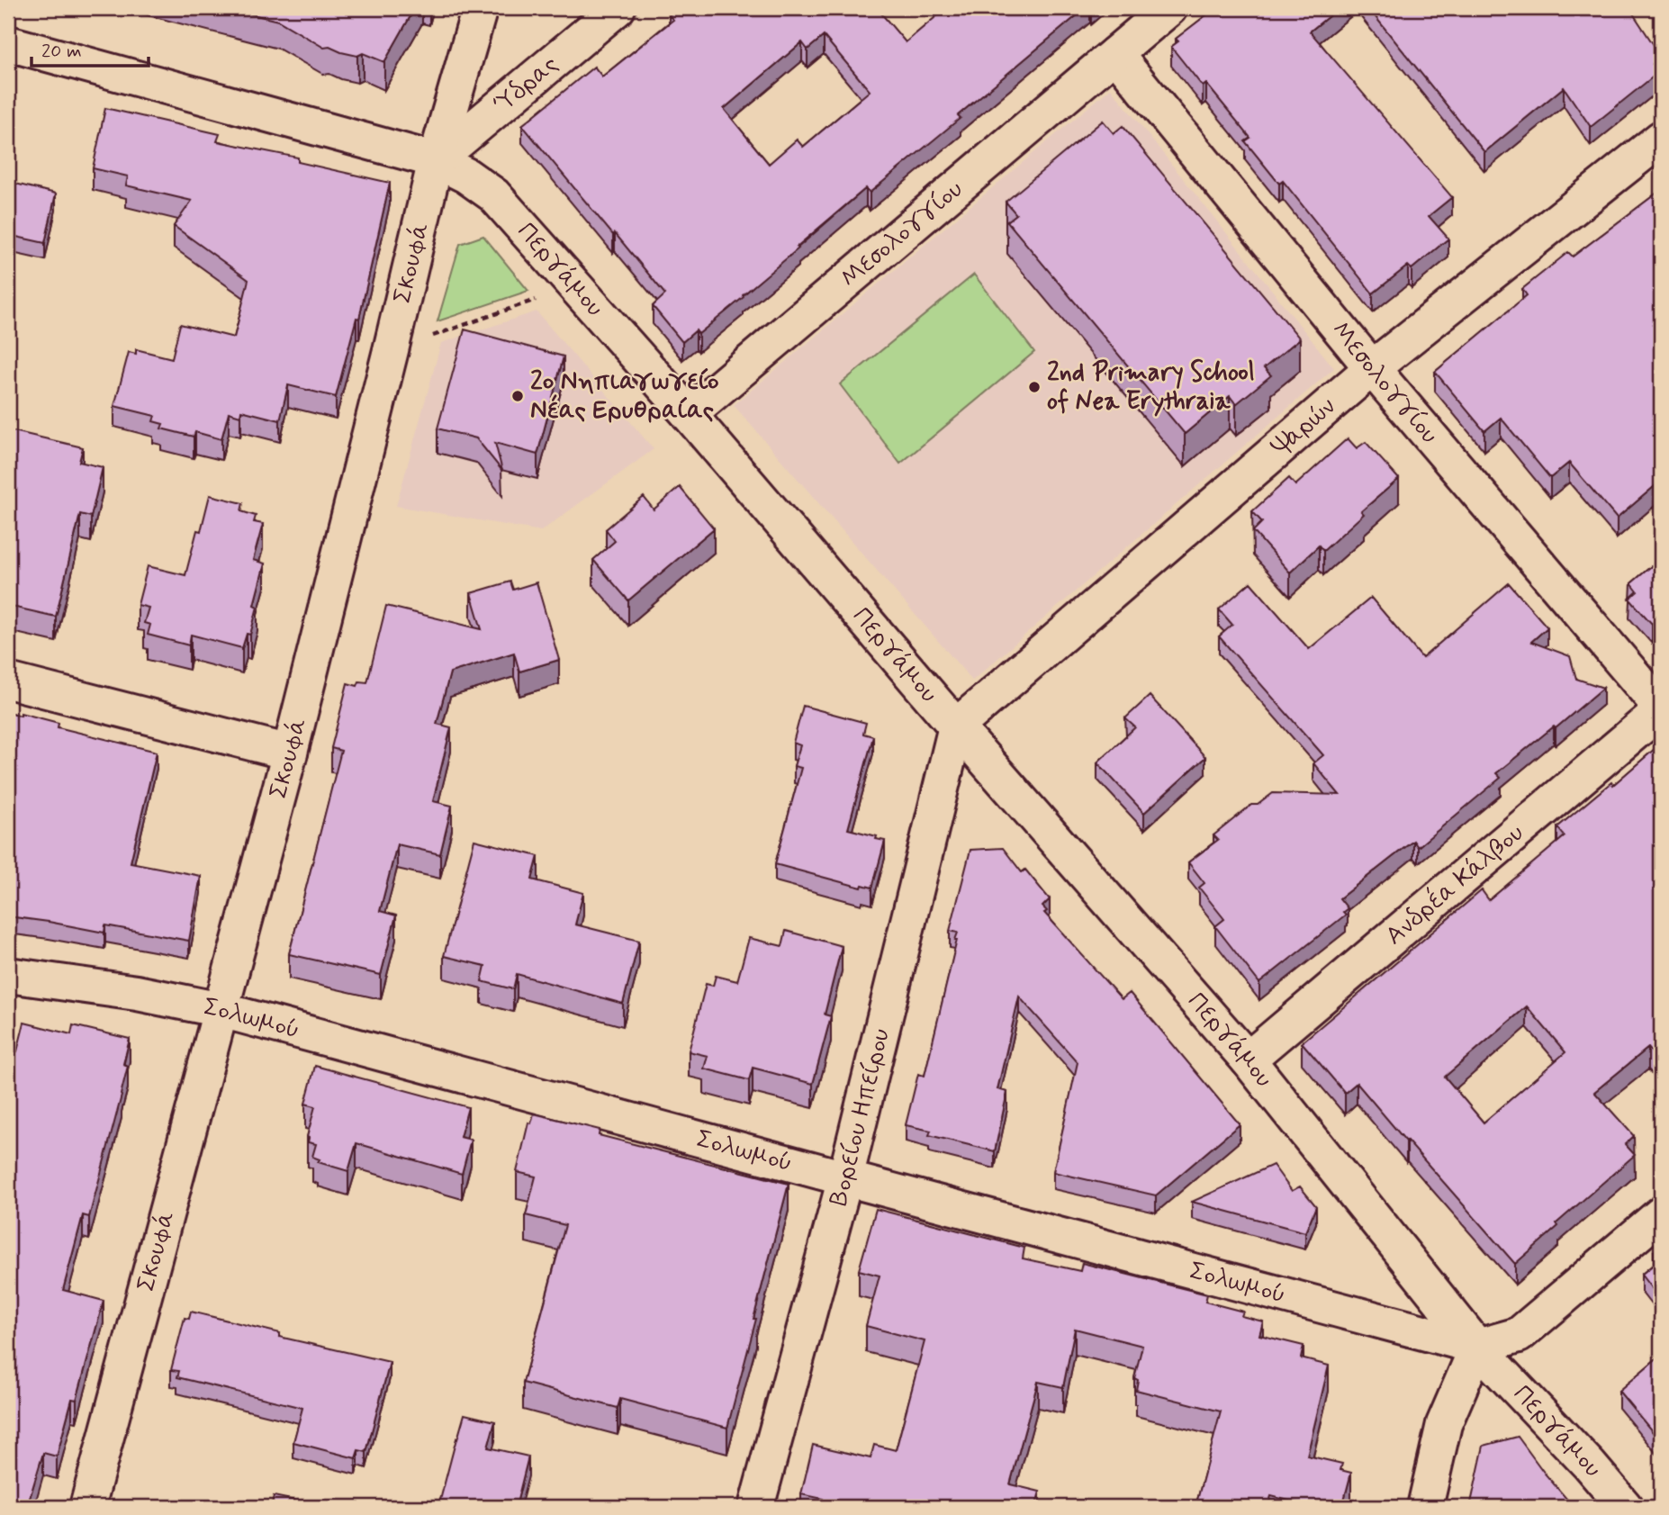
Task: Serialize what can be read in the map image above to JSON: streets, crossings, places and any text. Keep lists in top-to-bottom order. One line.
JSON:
{"streets":{"street":["Ύδρας","Μεσολογγίου","Σκουφά","Περγάμου","Ψαρών","Ανδρέα Κάλβου","Σολωμού","Βορείου Ηπείρου"]},"crossings":[["Ύδρας","Σκουφά"],["Ύδρας","Περγάμου"],["Μεσολογγίου","Περγάμου"],["Μεσολογγίου","Ψαρών"],["Μεσολογγίου","Ανδρέα Κάλβου"],["Σκουφά","Περγάμου"],["Σκουφά","Σολωμού"],["Περγάμου","Ψαρών"],["Περγάμου","Ανδρέα Κάλβου"],["Περγάμου","Σολωμού"],["Περγάμου","Βορείου Ηπείρου"],["Ψαρών","Βορείου Ηπείρου"],["Σολωμού","Βορείου Ηπείρου"]],"places":["2nd Primary School of Nea Erythraia","2ο Νηπιαγωγείο Νέας Ερυθραίας"],"scale_bar":"20 m"}
